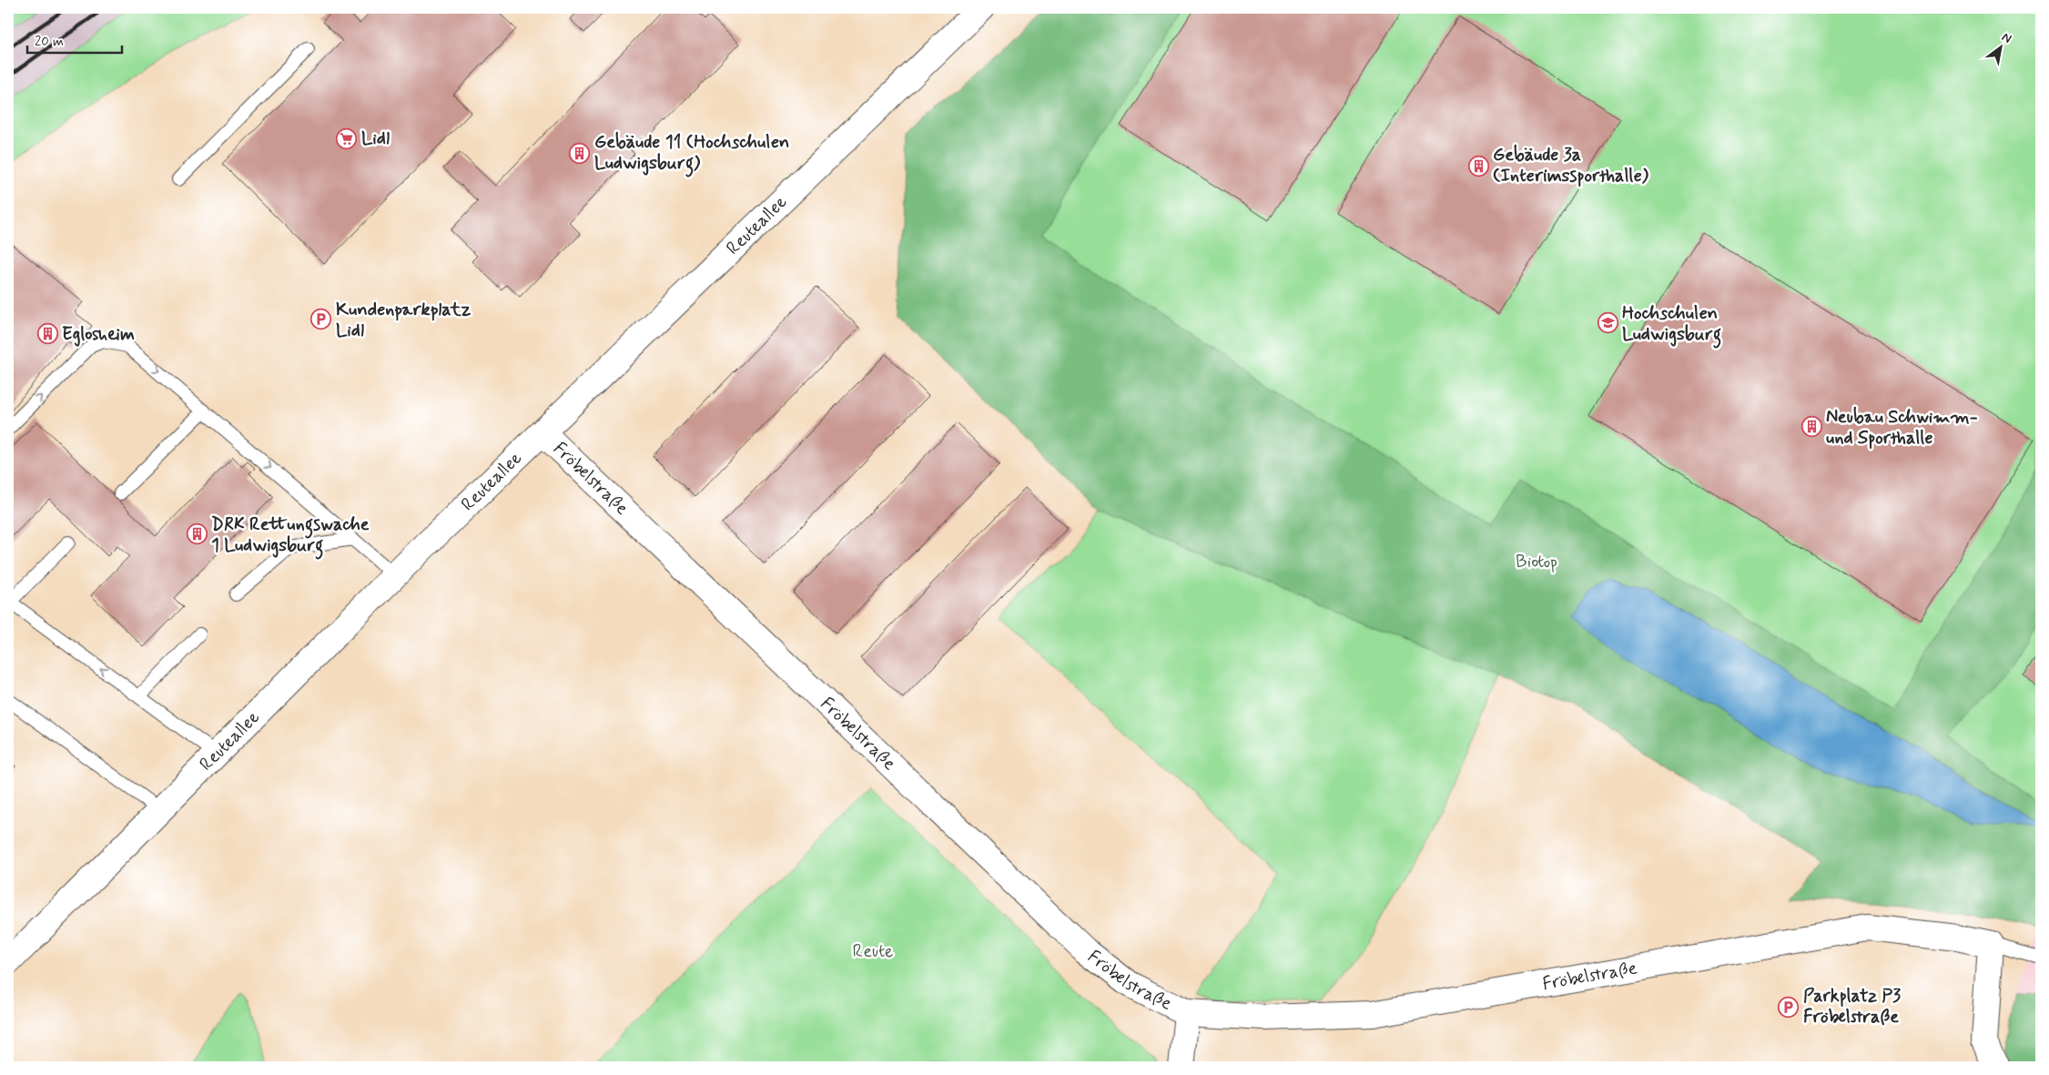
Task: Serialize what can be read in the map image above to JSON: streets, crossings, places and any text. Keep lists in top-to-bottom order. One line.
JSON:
{"streets":{"street":["Reuteallee","Fröbelstraße"]},"crossings":[["Reuteallee","Fröbelstraße"]],"parks":["Biotop","Reute"],"places":{"supermarket":["Lidl"],"building":["Gebäude 11 (Hochschulen Ludwigsburg)","Gebäude 3a (Interimssporthalle)","Eglosheim","Neubau Schwimm- und Sporthalle","DRK Rettungswache 1 Ludwigsburg"],"parking":["Kundenparkplatz Lidl","Parkplatz P3 Fröbelstraße"],"school or university":["Hochschulen Ludwigsburg"]},"scale_bar":"20 m","north":"top right"}
